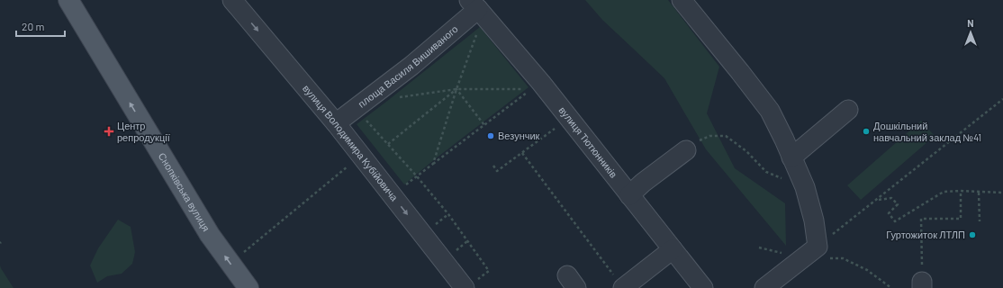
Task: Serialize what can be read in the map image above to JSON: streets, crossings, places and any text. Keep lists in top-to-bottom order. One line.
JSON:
{"streets":{"main road":["Снопківська вулиця"],"street":["площа Василя Вишиваного","вулиця Володимира Кубійовича","вулиця Тютюнників"]},"crossings":[["площа Василя Вишиваного","вулиця Володимира Кубійовича"],["площа Василя Вишиваного","вулиця Тютюнників"]],"one_way":["вулиця Володимира Кубійовича","Снопківська вулиця"],"places":{"health":["Центр репродукції"],"other":["Дошкільний навчальний заклад №41","Везунчик","Гуртожиток ЛТЛП"]},"scale_bar":"20 m","north":"top"}
